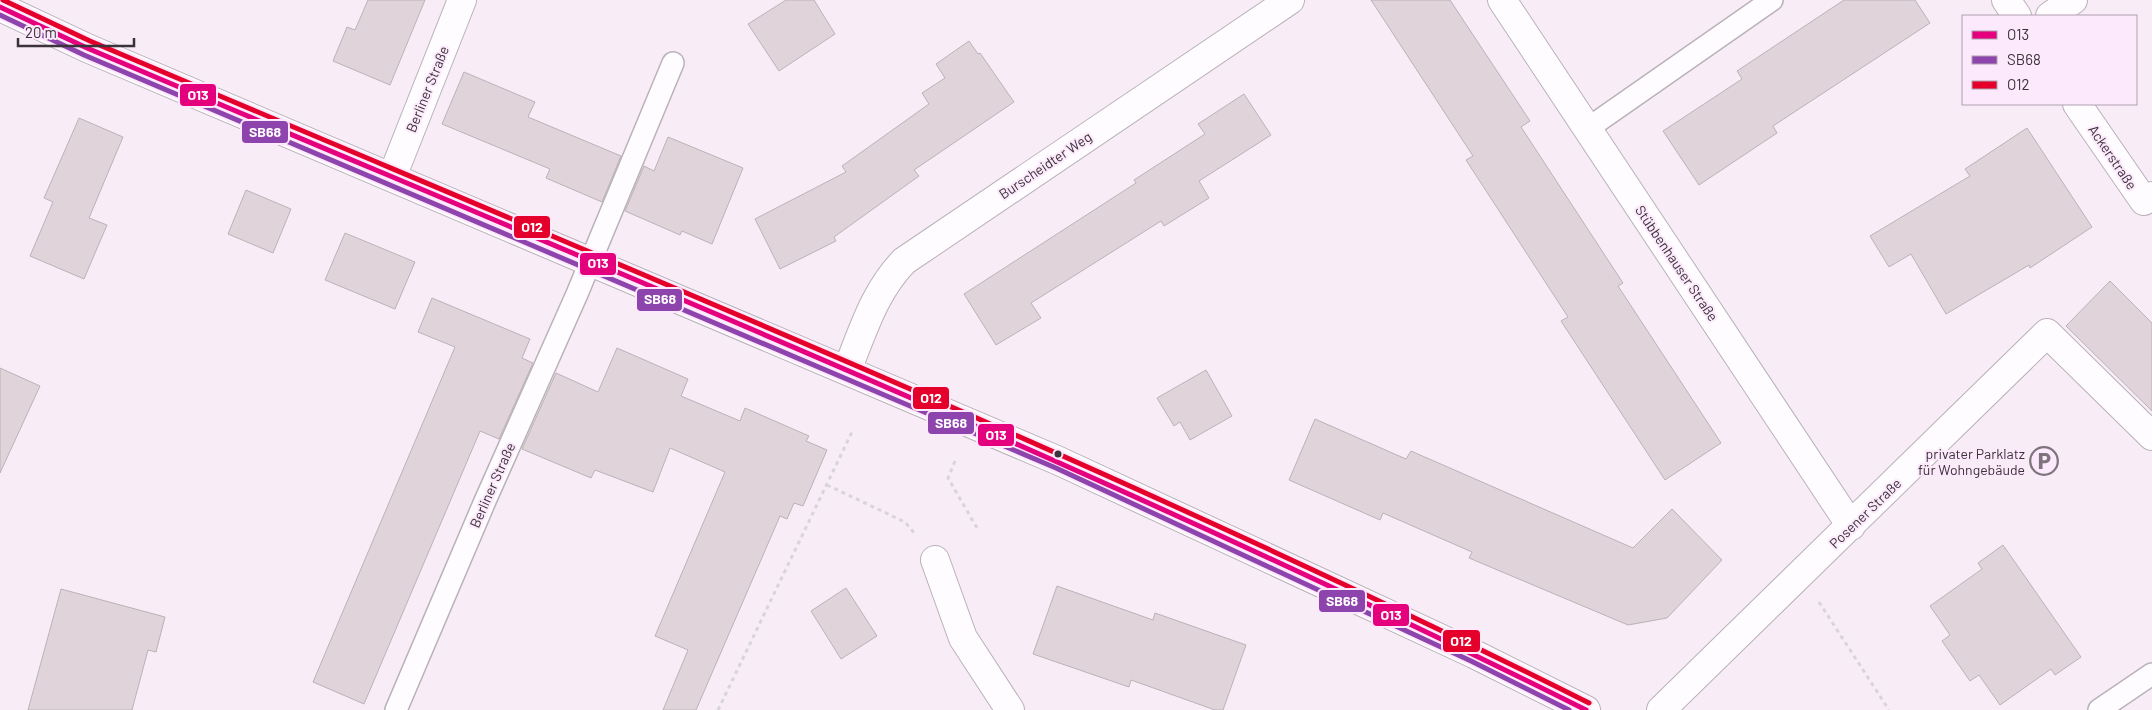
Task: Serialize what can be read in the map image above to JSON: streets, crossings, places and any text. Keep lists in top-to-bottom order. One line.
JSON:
{"streets":{"street":["Berliner Straße","Ackerstraße","Burscheidter Weg","Stübbenhauser Straße","Posener Straße"]},"crossings":[["Stübbenhauser Straße","Posener Straße"]],"places":{"parking":["privater Parklatz für Wohngebäude"]},"lines":["transit line O12","transit line O13","transit line SB68"],"legend":["O13","SB68","O12"],"scale_bar":"20 m"}
